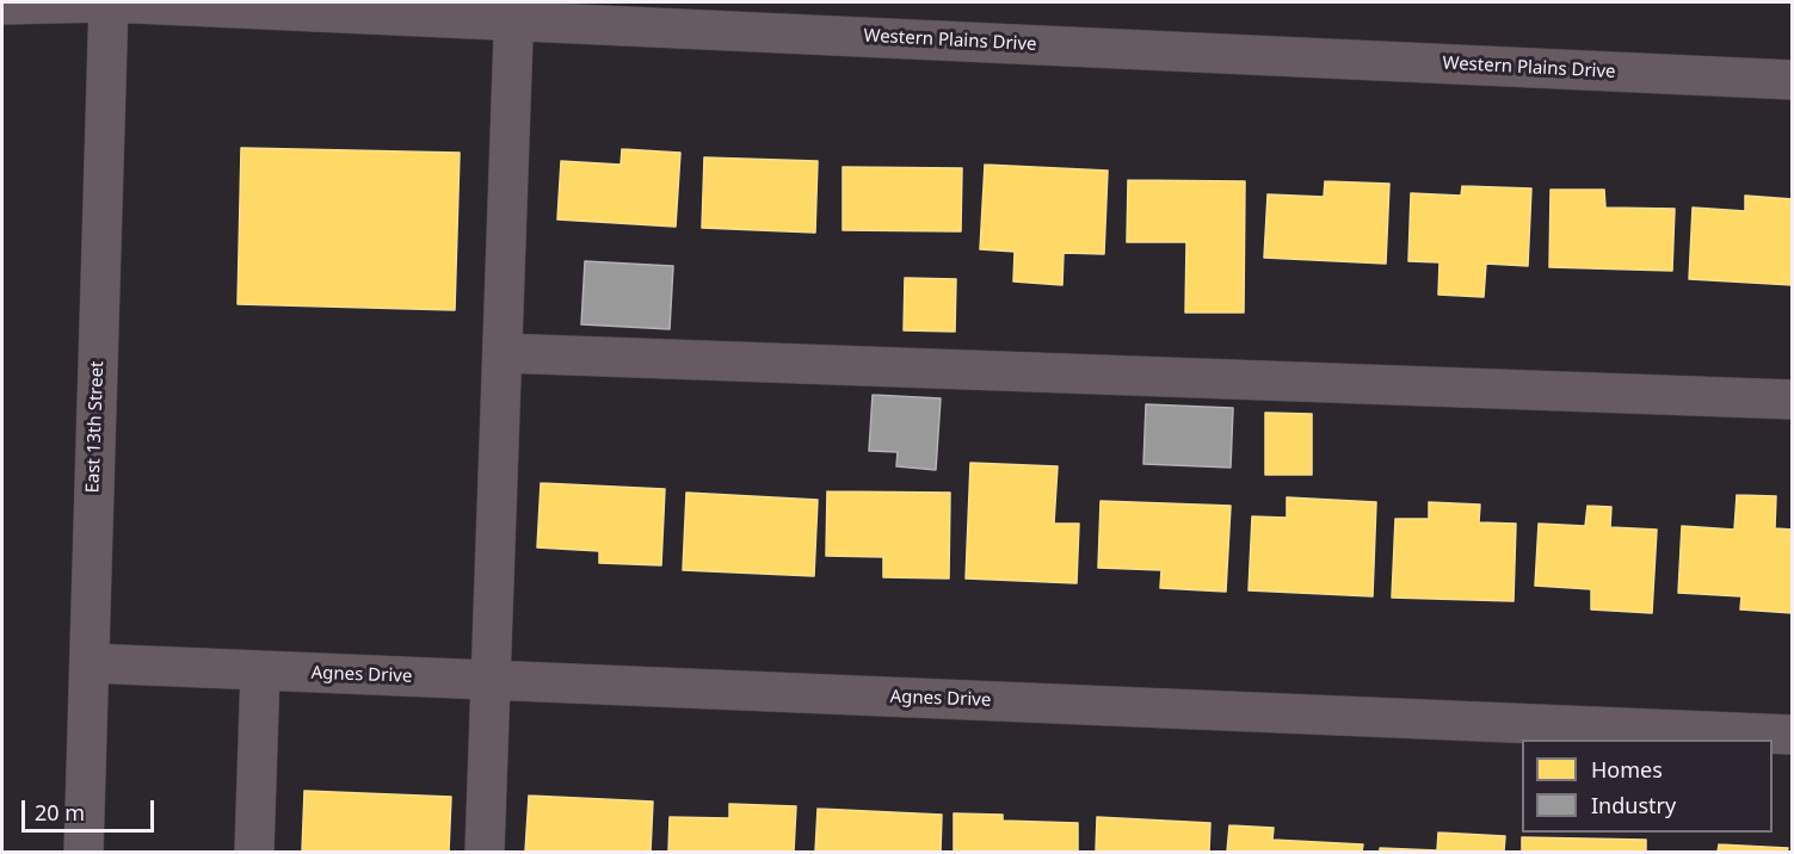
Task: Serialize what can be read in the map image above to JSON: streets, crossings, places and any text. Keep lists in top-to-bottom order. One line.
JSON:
{"streets":{"street":["Western Plains Drive","East 13th Street","Agnes Drive"]},"crossings":[["Western Plains Drive","East 13th Street"],["East 13th Street","Agnes Drive"]],"legend":["Homes","Industry"],"scale_bar":"20 m"}
